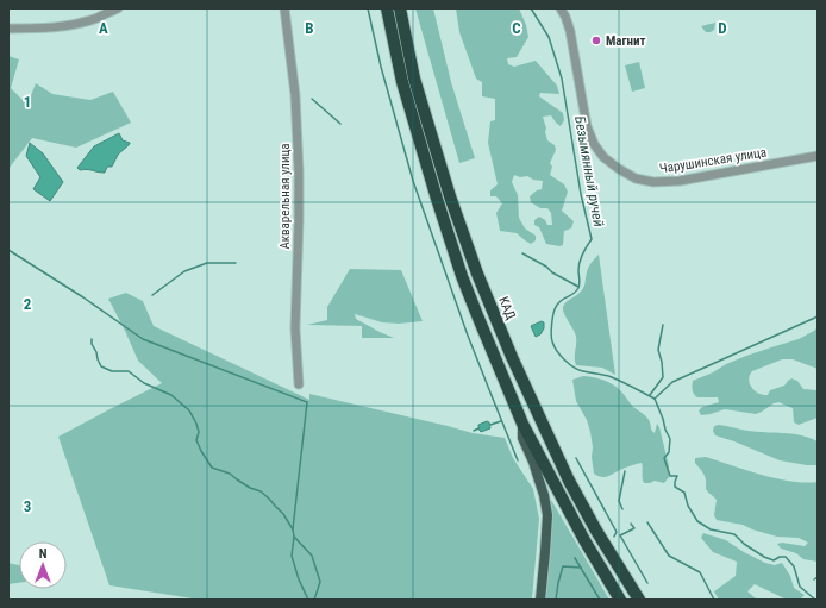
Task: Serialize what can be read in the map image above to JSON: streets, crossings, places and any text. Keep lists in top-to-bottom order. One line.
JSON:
{"streets":{"highway":["КАД"],"street":["Чарушинская улица","Акварельная улица"]},"water":["Безымянный ручей"],"places":["Магнит"],"north":"top","grid":{"columns":["A","B","C","D"],"rows":["1","2","3"]}}
